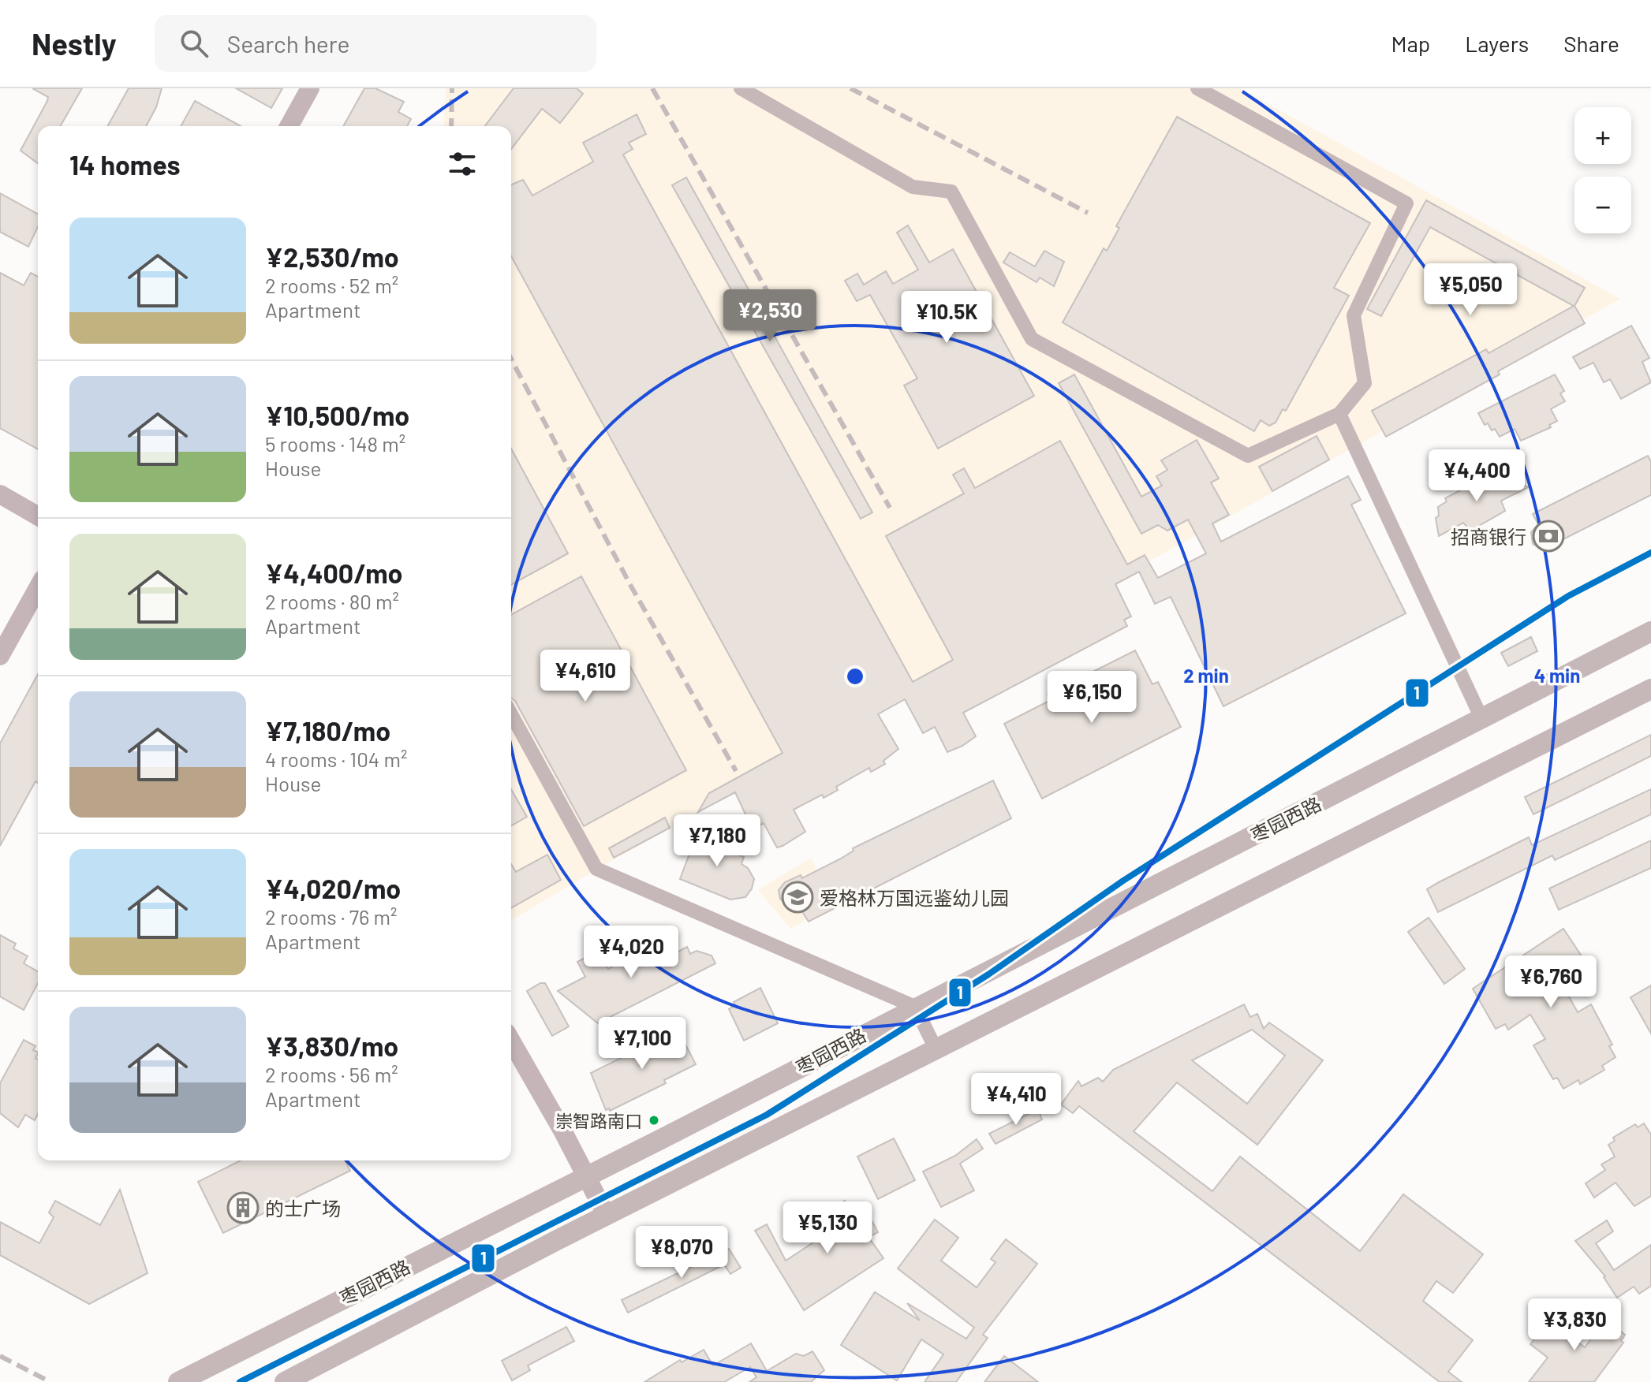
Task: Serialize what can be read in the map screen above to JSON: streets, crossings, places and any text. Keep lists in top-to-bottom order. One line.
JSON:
{"streets":{"main road":["枣园西路"]},"places":{"bank":["招商银行"],"school or university":["爱格林万国远鉴幼儿园"],"other":["崇智路南口"],"building":["的士广场"]},"lines":["transit line 1"],"page":{"header":"Nestly","search":"Search here","nav":["Map","Layers","Share"],"map_buttons":["+","−"],"heading":"14 homes","list":[{"name":"¥2,530/mo","note":"2 rooms · 52 m² · Apartment"},{"name":"¥10,500/mo","note":"5 rooms · 148 m² · House"},{"name":"¥4,400/mo","note":"2 rooms · 80 m² · Apartment"},{"name":"¥7,180/mo","note":"4 rooms · 104 m² · House"},{"name":"¥4,020/mo","note":"2 rooms · 76 m² · Apartment"},{"name":"¥3,830/mo","note":"2 rooms · 56 m² · Apartment"}],"price":["¥5,050","¥2,530","¥10.5K","¥4,400","¥4,610","¥6,150","¥7,180","¥4,020","¥6,760","¥7,100","¥4,410","¥5,130","¥8,070","¥3,830"]},"rings":["2 min","4 min"]}
